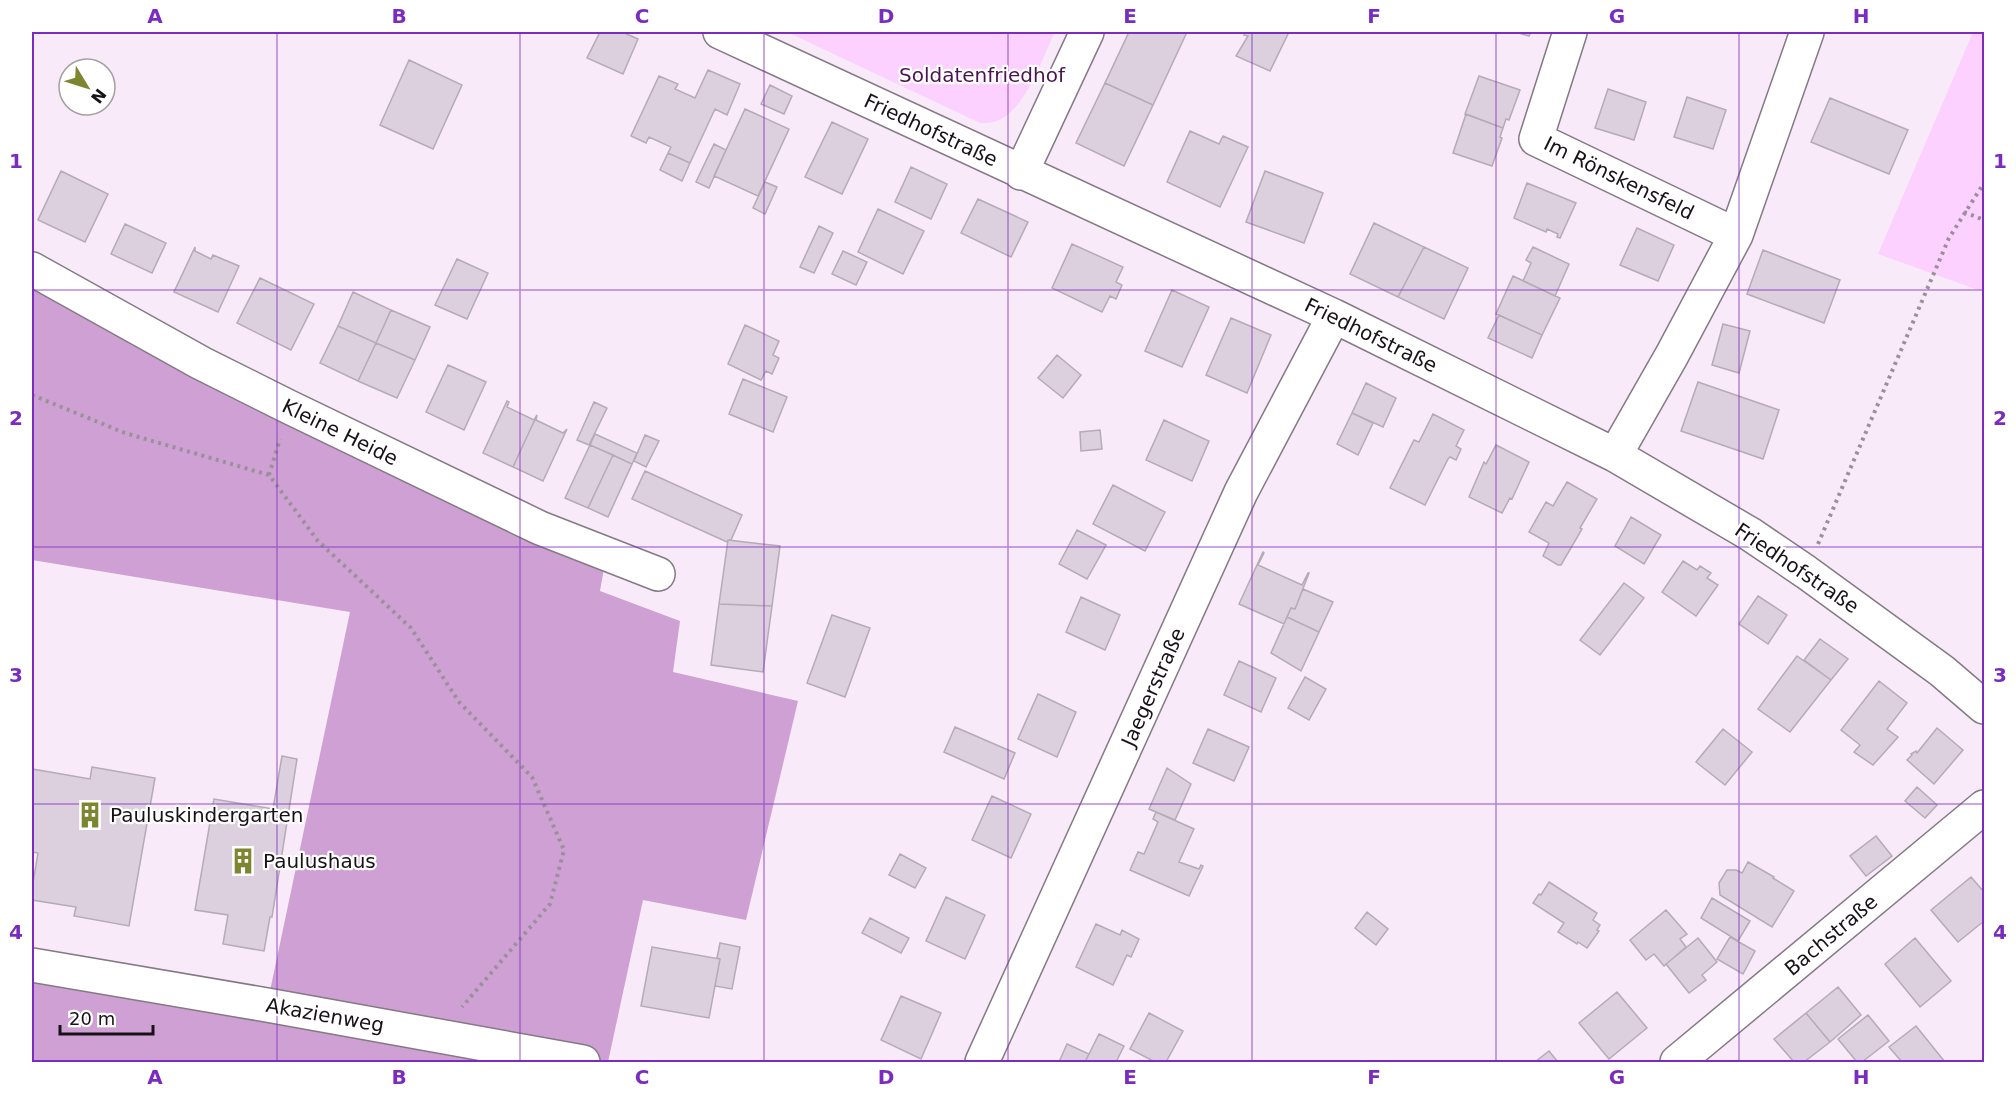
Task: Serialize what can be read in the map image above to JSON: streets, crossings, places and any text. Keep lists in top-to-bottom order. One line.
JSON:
{"streets":{"street":["Friedhofstraße","Im Rönskensfeld","Kleine Heide","Jaegerstraße","Bachstraße","Akazienweg"]},"crossings":[["Friedhofstraße","Jaegerstraße"]],"parks":["Soldatenfriedhof"],"places":{"building":["Pauluskindergarten","Paulushaus"]},"scale_bar":"20 m","north":"bottom right","grid":{"columns":["A","B","C","D","E","F","G","H"],"rows":["1","2","3","4"]}}
